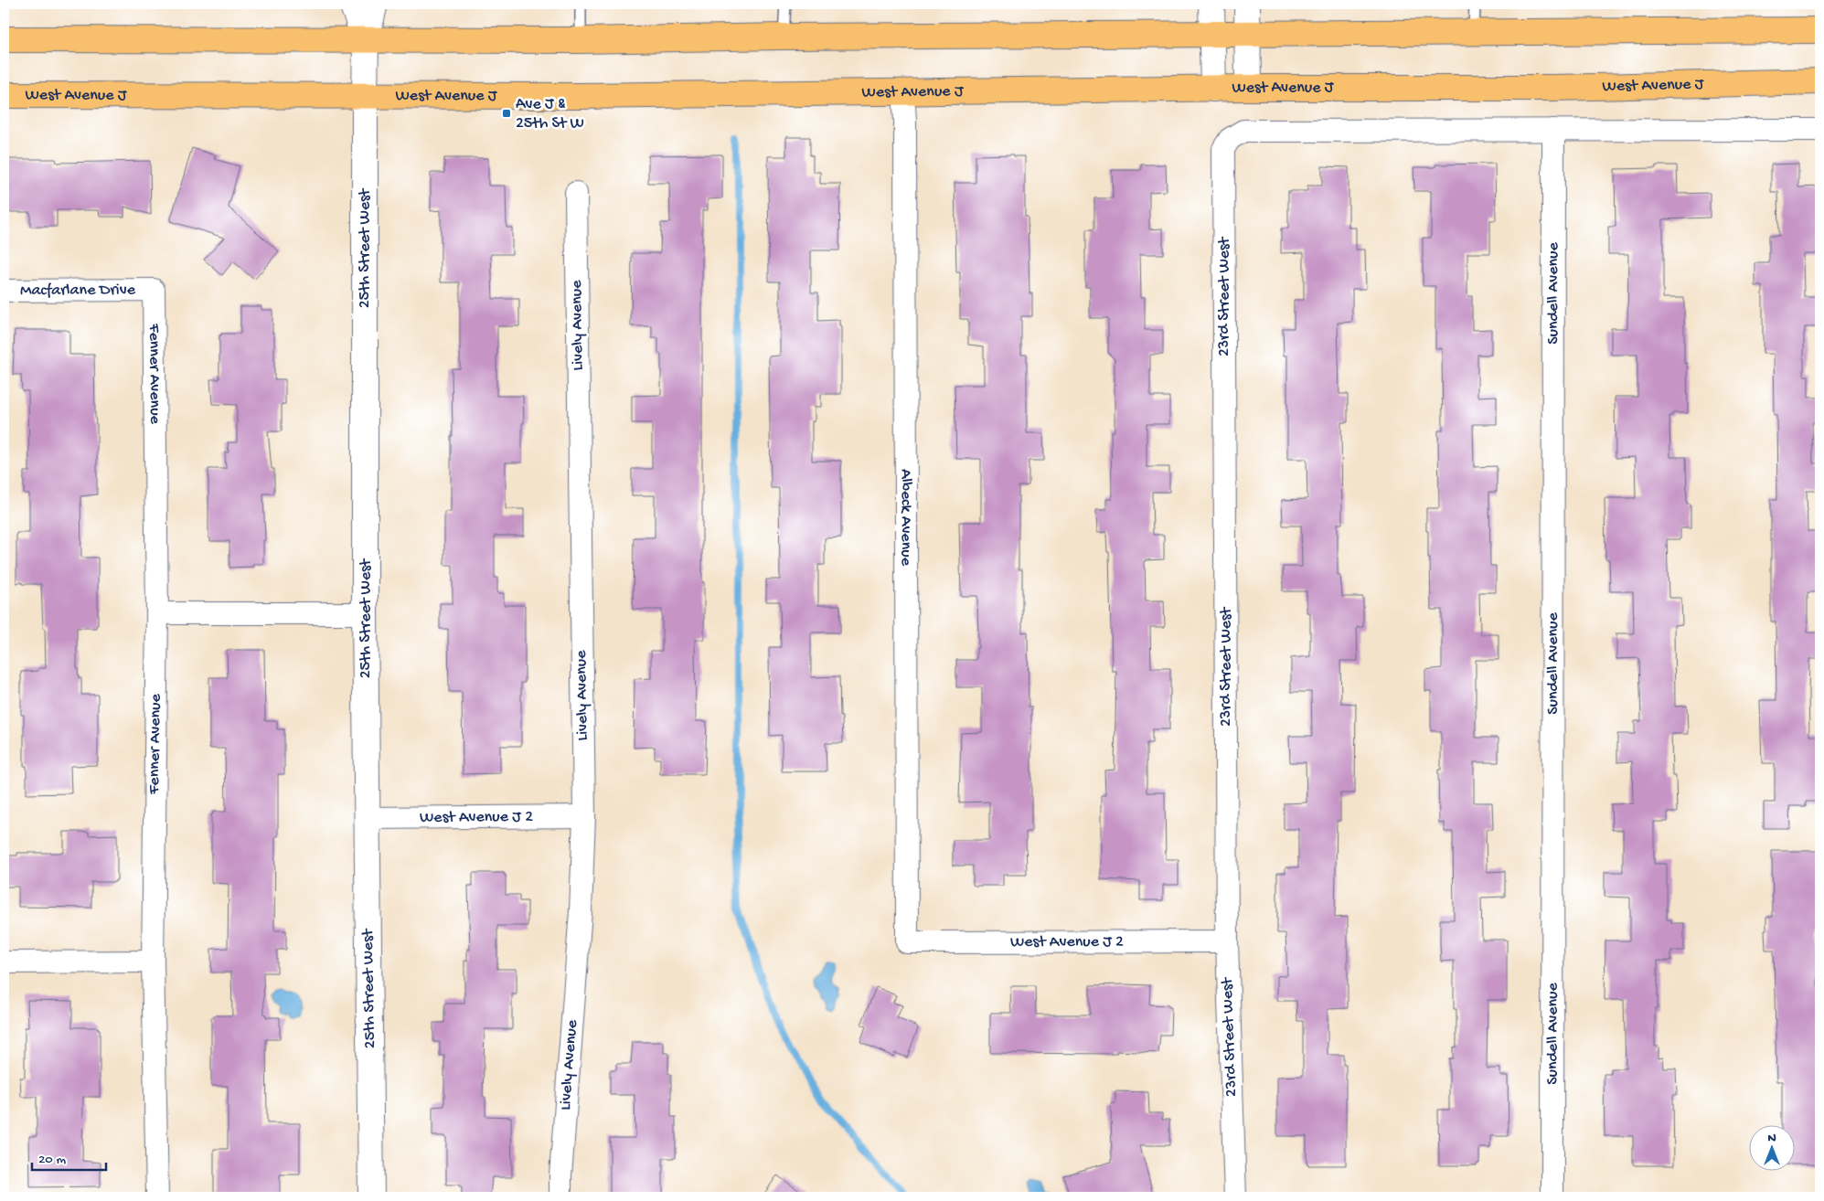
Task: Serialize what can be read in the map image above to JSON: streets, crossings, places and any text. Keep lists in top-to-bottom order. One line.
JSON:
{"streets":{"main road":["West Avenue J"],"street":["25th Street West","Macfarlane Drive","Sundell Avenue","23rd Street West","Lively Avenue","Fenner Avenue","Albeck Avenue","West Avenue J 2"]},"crossings":[["West Avenue J","25th Street West"],["West Avenue J","Albeck Avenue"],["25th Street West","West Avenue J 2"],["Macfarlane Drive","Fenner Avenue"],["Sundell Avenue","23rd Street West"],["23rd Street West","West Avenue J 2"],["Lively Avenue","West Avenue J 2"],["Albeck Avenue","West Avenue J 2"]],"places":{"transit":["Ave J & 25th St W"]},"scale_bar":"20 m","north":"top"}
